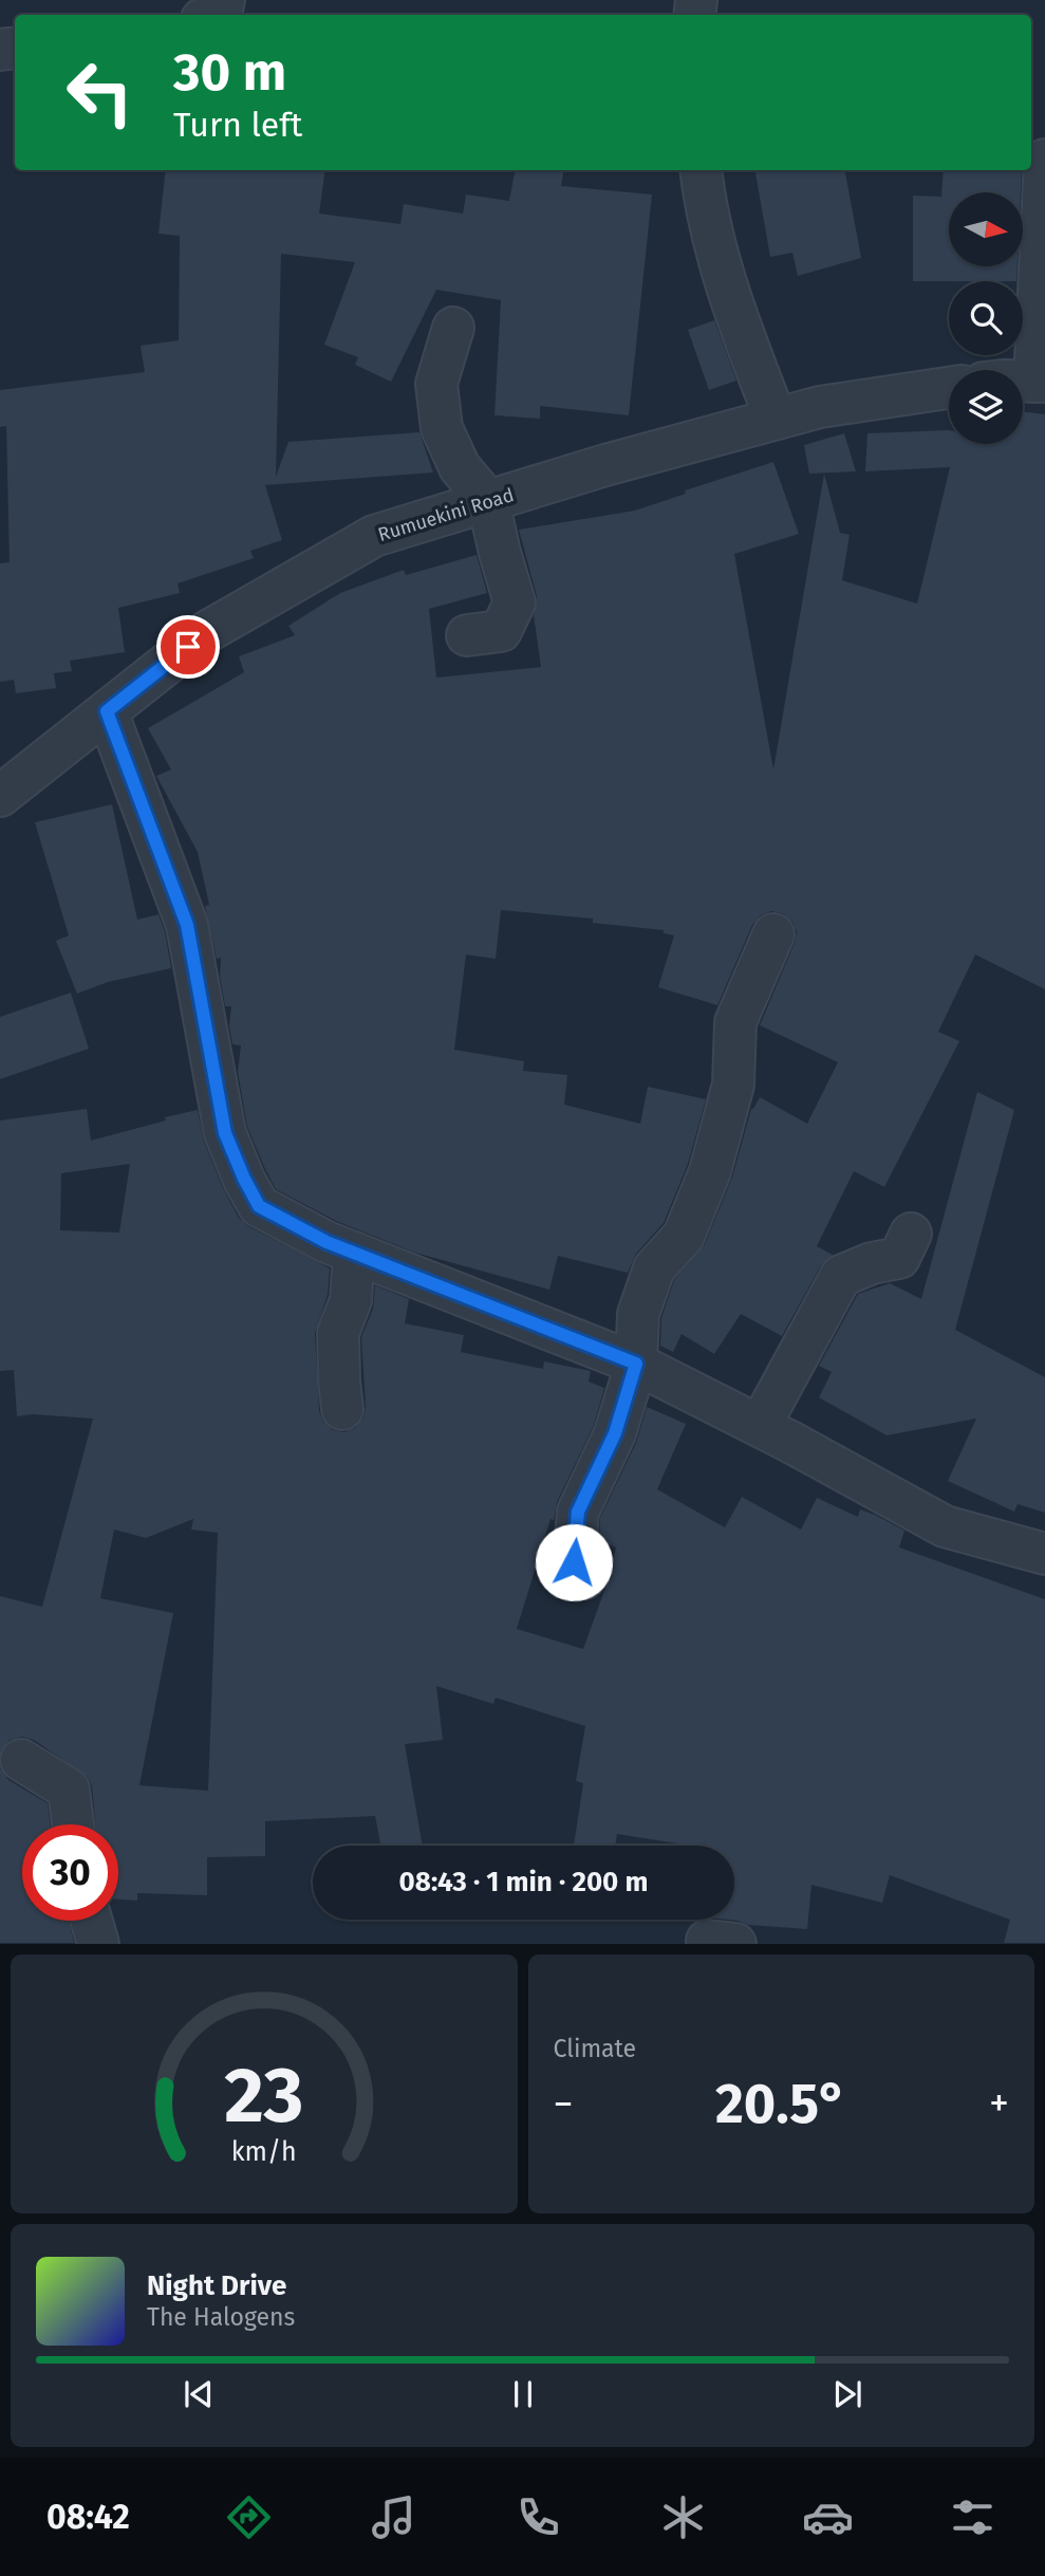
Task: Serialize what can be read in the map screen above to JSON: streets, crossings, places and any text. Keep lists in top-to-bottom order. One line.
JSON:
{"streets":{"street":["Rumuekini Road"]},"north":"right","page":{"turn":["30 m","Turn left"],"limit":"30","trip":"08:43 · 1 min · 200 m","tile":"Climate","heat":["−","20.5°","+"],"song":["Night Drive","The Halogens"],"tabs":"08:42","gauge":["23","km/h"]}}
